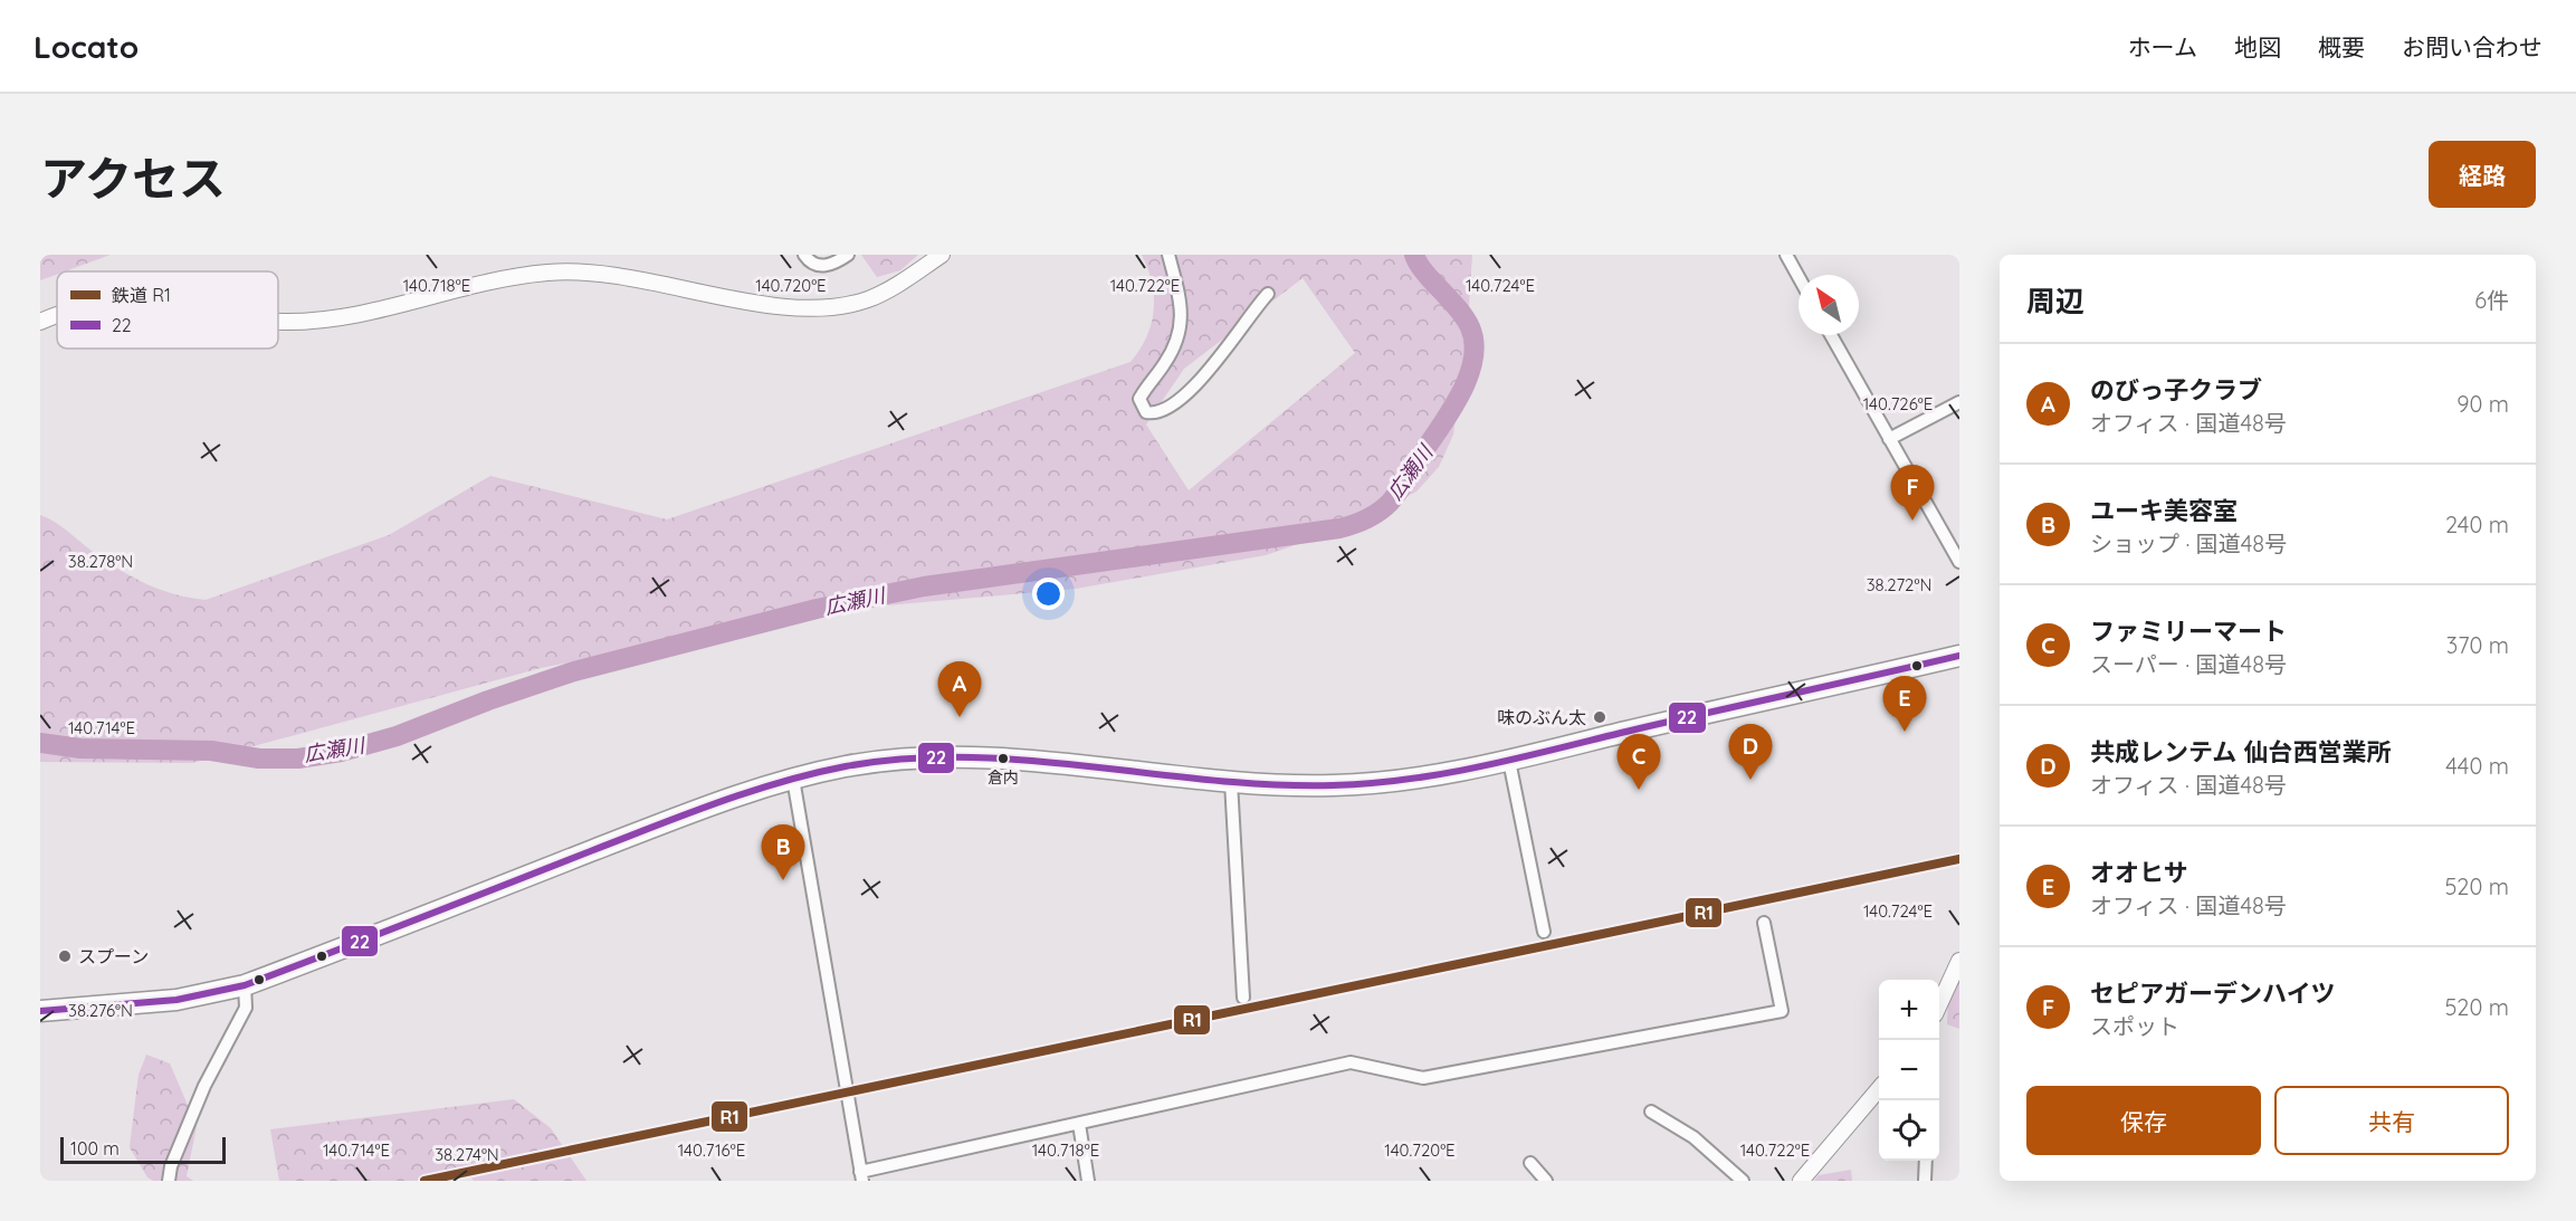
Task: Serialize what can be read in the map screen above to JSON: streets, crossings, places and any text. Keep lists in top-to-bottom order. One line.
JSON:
{"water":["広瀬川"],"places":["味のぶん太","倉内","スプーン"],"lines":["transit line 22","rail line R1"],"legend":["鉄道 R1","22"],"scale_bar":"100 m","north":"top left","page":{"header":"Locato","nav":["ホーム","地図","概要","お問い合わせ"],"title":"アクセス","buttons":["経路",["保存","共有"]],"heading":["周辺","6件"],"list":[{"mark":"A","name":"のびっ子クラブ","note":"オフィス · 国道48号","value":"90 m"},{"mark":"B","name":"ユーキ美容室","note":"ショップ · 国道48号","value":"240 m"},{"mark":"C","name":"ファミリーマート","note":"スーパー · 国道48号","value":"370 m"},{"mark":"D","name":"共成レンテム 仙台西営業所","note":"オフィス · 国道48号","value":"440 m"},{"mark":"E","name":"オオヒサ","note":"オフィス · 国道48号","value":"520 m"},{"mark":"F","name":"セピアガーデンハイツ","note":"スポット","value":"520 m"}],"pins":["F","A","E","D","C","B"],"map_buttons":["+","−"],"scale":"100 m"},"coordinates":["140.718°E","140.722°E","140.720°E","140.724°E","140.726°E","38.278°N","38.272°N","140.714°E","38.276°N","140.716°E","38.274°N"]}
